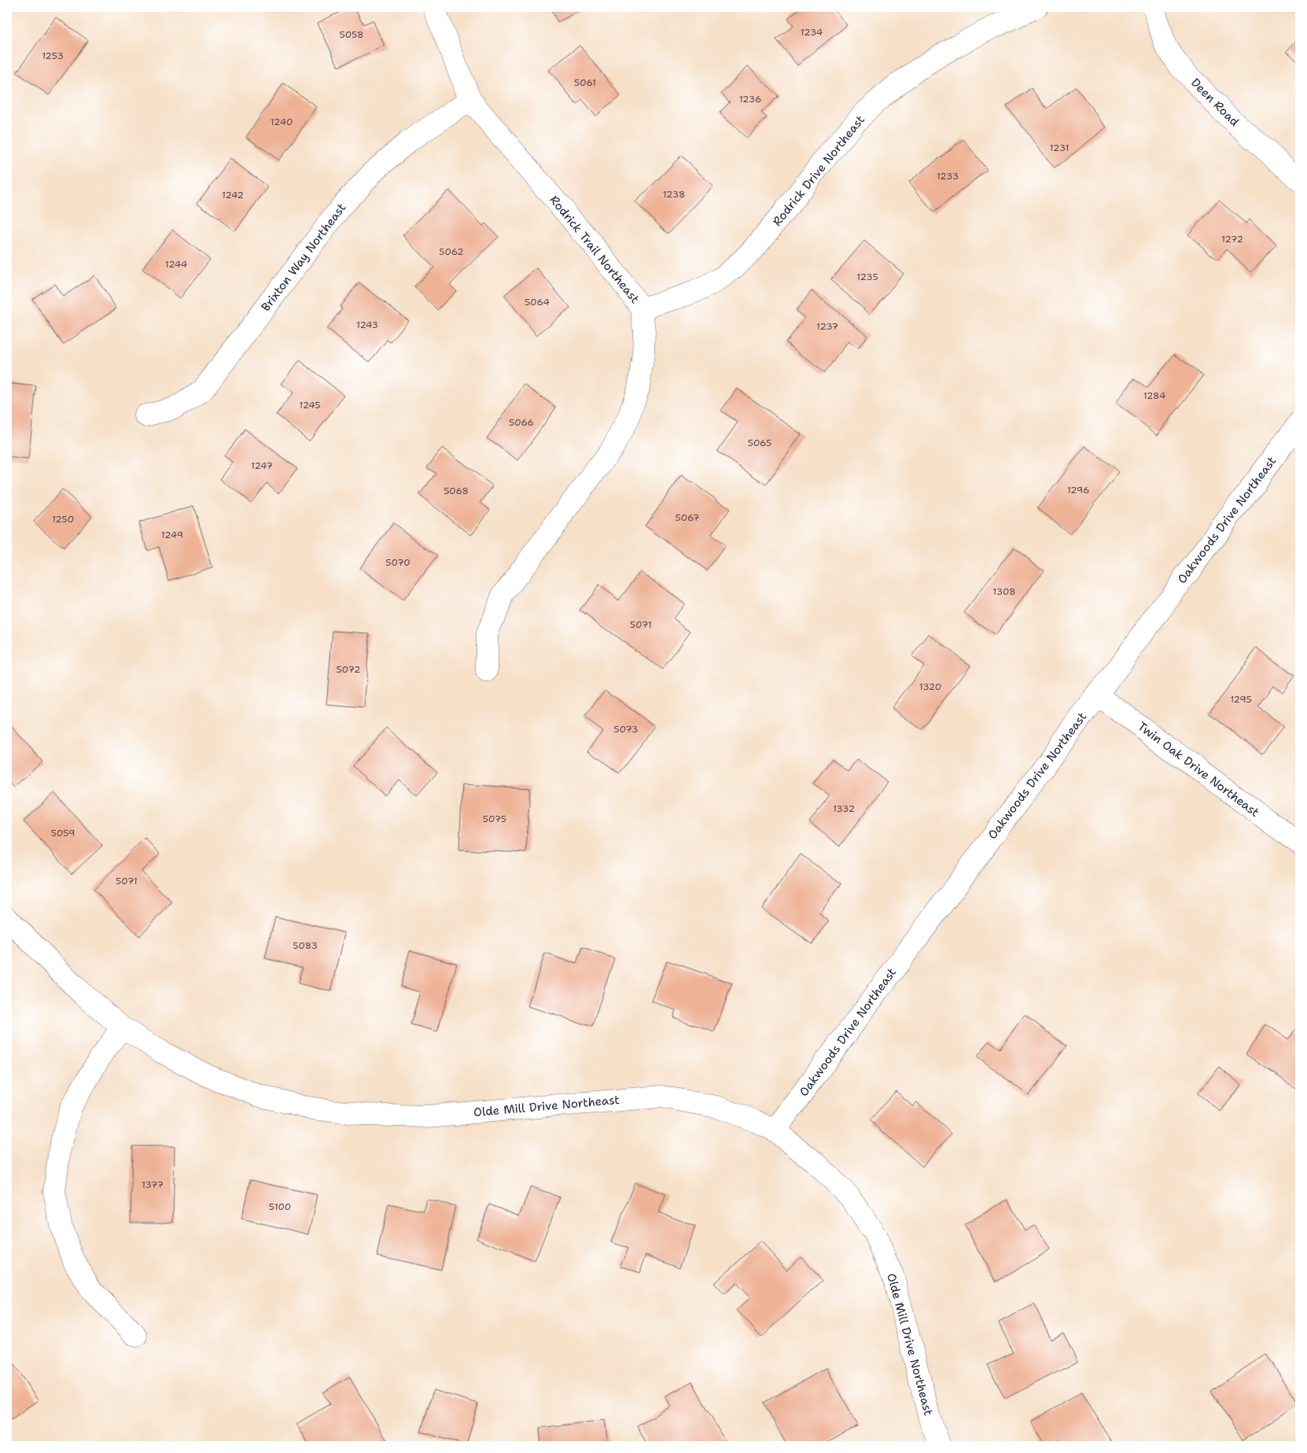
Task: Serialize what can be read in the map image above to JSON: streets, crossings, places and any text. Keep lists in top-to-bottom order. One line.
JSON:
{"streets":{"street":["Deen Road","Rodrick Drive Northeast","Rodrick Trail Northeast","Brixton Way Northeast","Oakwoods Drive Northeast","Twin Oak Drive Northeast","Olde Mill Drive Northeast"]},"crossings":[["Rodrick Drive Northeast","Rodrick Trail Northeast"],["Rodrick Trail Northeast","Brixton Way Northeast"],["Oakwoods Drive Northeast","Twin Oak Drive Northeast"],["Oakwoods Drive Northeast","Olde Mill Drive Northeast"]],"house_numbers":["1234","5058","1253","5061","1236","1240","1231","1233","1238","1242","1272","5062","1244","1235","5064","1243","1237","1284","1245","5066","5065","1247","1296","5068","5067","1250","1249","5070","1308","5071","5072","1320","1295","5073","1332","5075","5059","5071","5083","1377","5100"]}
